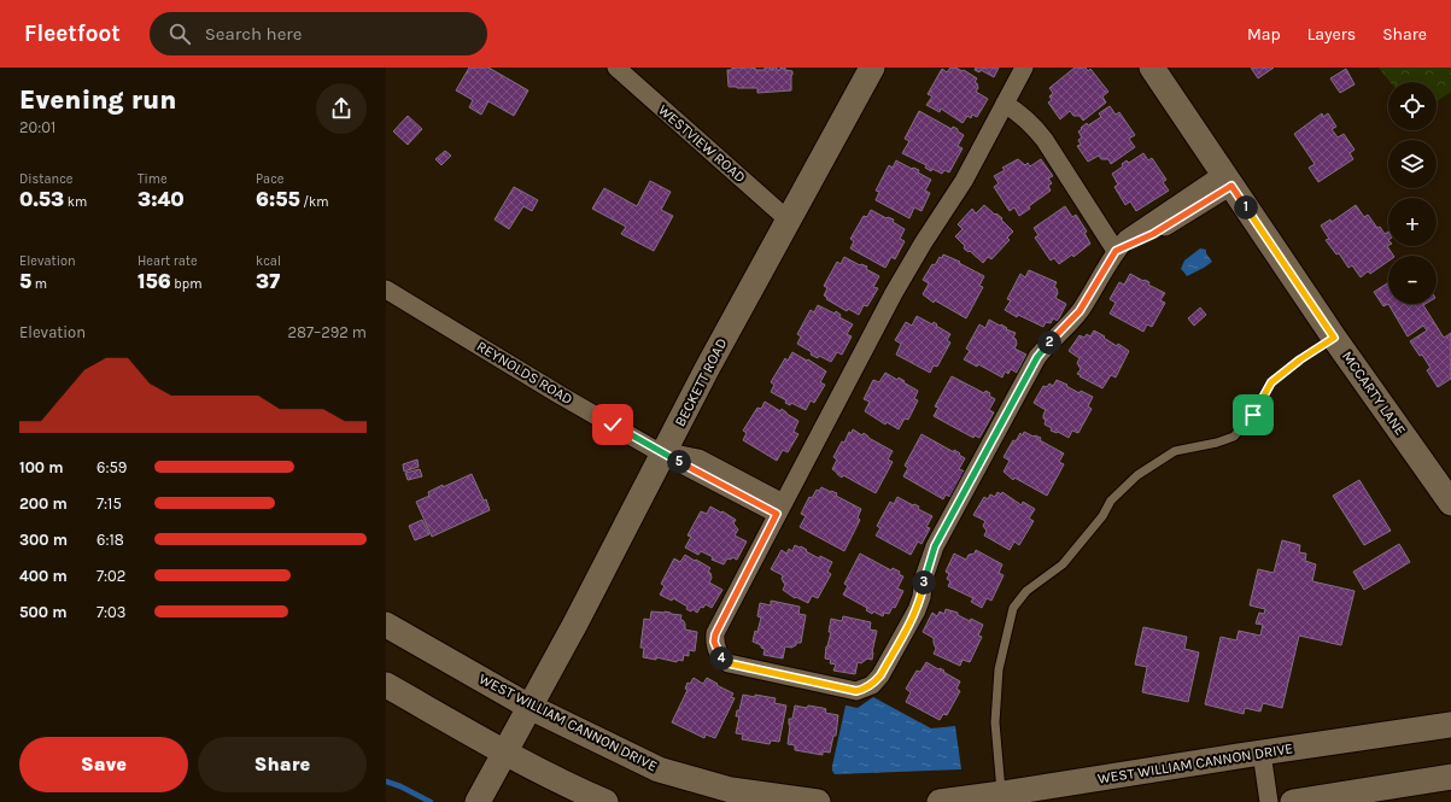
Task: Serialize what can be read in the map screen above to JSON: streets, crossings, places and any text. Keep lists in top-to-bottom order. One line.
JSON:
{"streets":{"main road":["BECKETT ROAD","MCCARTY LANE","WEST WILLIAM CANNON DRIVE"],"street":["WESTVIEW ROAD","REYNOLDS ROAD"]},"crossings":[["WESTVIEW ROAD","BECKETT ROAD"],["REYNOLDS ROAD","BECKETT ROAD"],["BECKETT ROAD","WEST WILLIAM CANNON DRIVE"]],"page":{"header":"Fleetfoot","search":"Search here","nav":["Map","Layers","Share"],"heading":["Evening run","20:01"],"map_buttons":["+","−"],"stats":[["Distance","0.53 km"],["Time","3:40"],["Pace","6:55 /km"],["Elevation","5 m"],["Heart rate","156 bpm"],["kcal","37"]],"pins":["1","2","5","3","4"],"chart":["Elevation","287–292 m"],"list":[{"name":"100 m","note":"6:59"},{"name":"200 m","note":"7:15"},{"name":"300 m","note":"6:18"},{"name":"400 m","note":"7:02"},{"name":"500 m","note":"7:03"}],"buttons":["Save","Share"]}}
